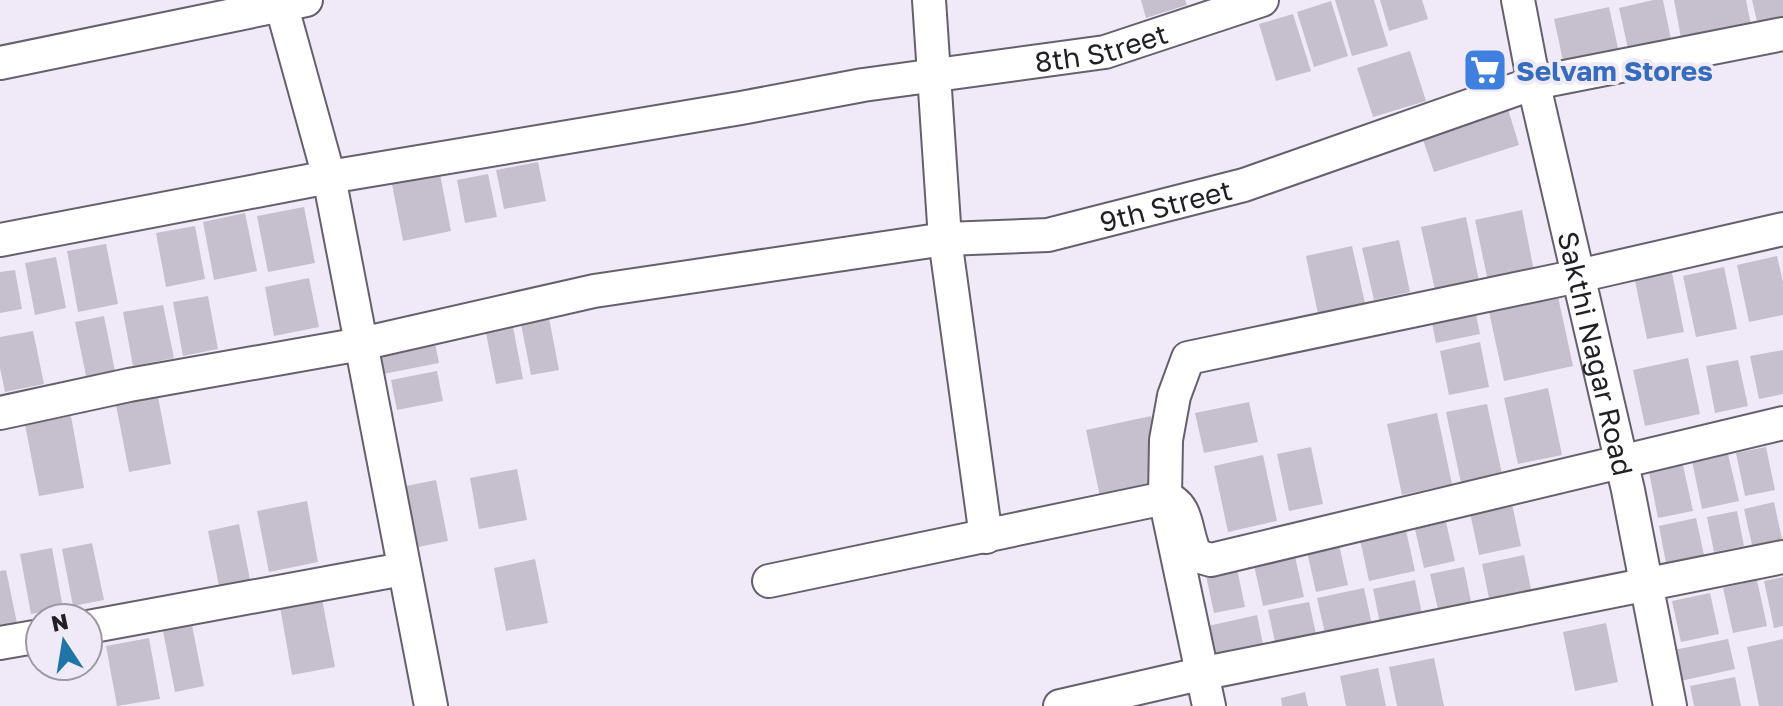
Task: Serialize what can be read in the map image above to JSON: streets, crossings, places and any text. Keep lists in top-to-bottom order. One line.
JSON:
{"streets":{"street":["8th Street","9th Street","Sakthi Nagar Road"]},"crossings":[["9th Street","Sakthi Nagar Road"]],"places":{"supermarket":["Selvam Stores"]},"north":"top"}
